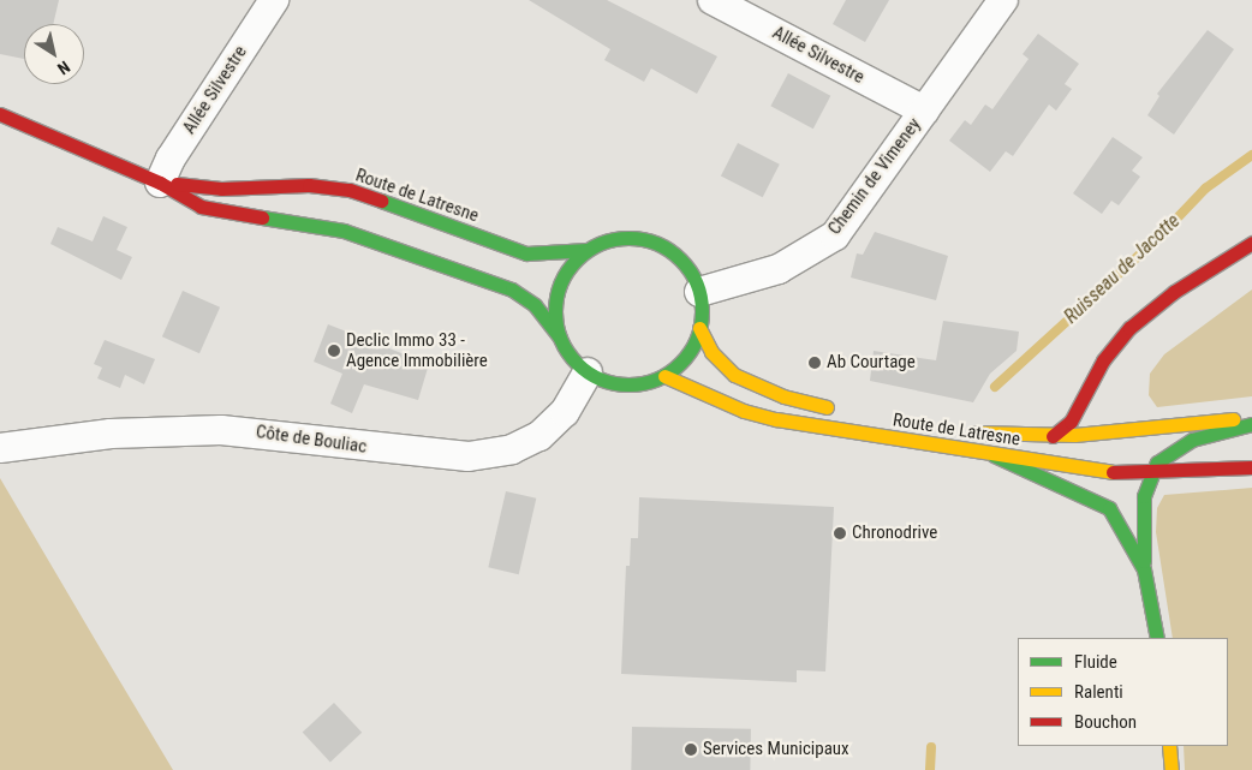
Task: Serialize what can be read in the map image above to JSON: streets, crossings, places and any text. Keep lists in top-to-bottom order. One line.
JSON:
{"streets":{"main road":["Route de Latresne"],"street":["Allée Silvestre","Chemin de Vimeney","Côte de Bouliac"]},"crossings":[["Allée Silvestre","Chemin de Vimeney"],["Allée Silvestre","Route de Latresne"],["Chemin de Vimeney","Route de Latresne"],["Chemin de Vimeney","Côte de Bouliac"],["Route de Latresne","Côte de Bouliac"]],"water":["Ruisseau de Jacotte"],"places":["Declic Immo 33 - Agence Immobilière","Ab Courtage","Chronodrive","Services Municipaux"],"legend":["Fluide","Ralenti","Bouchon"],"north":"bottom right"}
